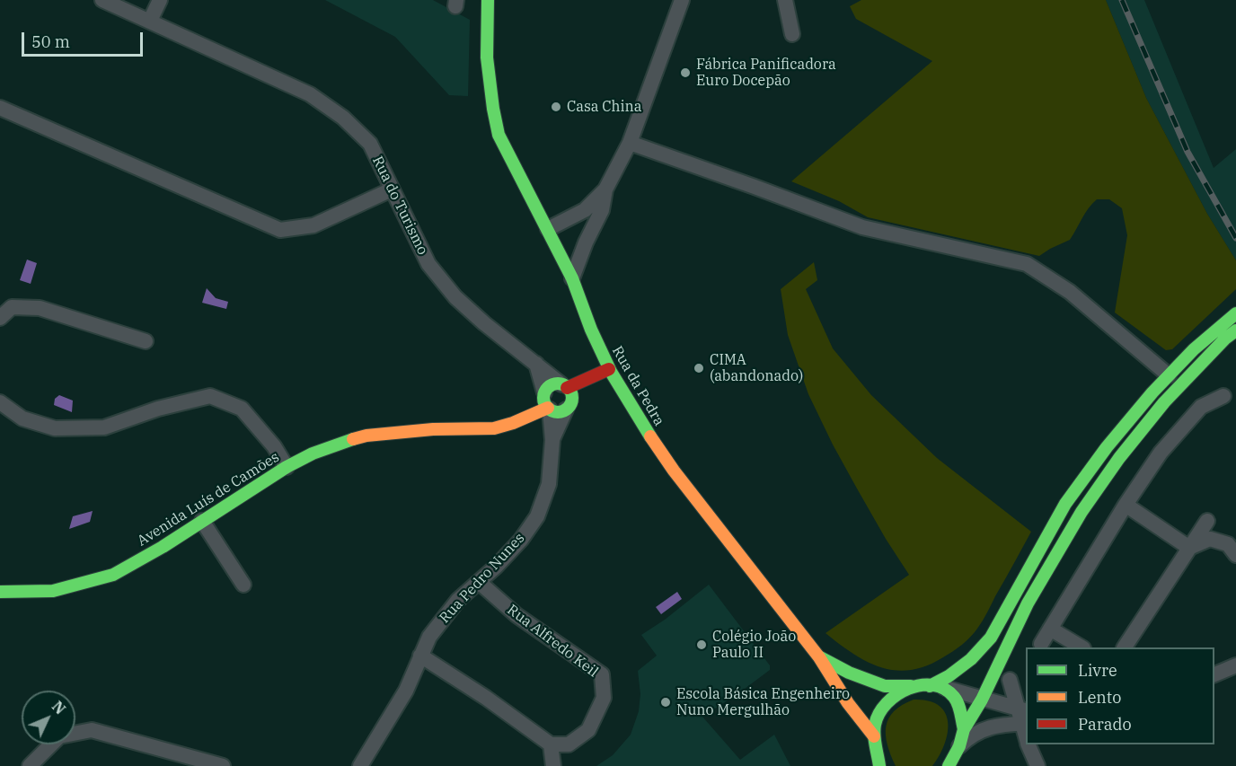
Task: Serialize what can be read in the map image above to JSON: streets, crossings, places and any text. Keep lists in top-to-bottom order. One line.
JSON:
{"streets":{"street":["Rua do Turismo","Rua da Pedra","Avenida Luís de Camões","Rua Pedro Nunes","Rua Alfredo Keil"]},"crossings":[["Rua do Turismo","Avenida Luís de Camões"],["Rua do Turismo","Rua Pedro Nunes"],["Rua da Pedra","Avenida Luís de Camões"],["Avenida Luís de Camões","Rua Pedro Nunes"],["Rua Pedro Nunes","Rua Alfredo Keil"]],"places":["Fábrica Panificadora Euro Docepão","Casa China","CIMA (abandonado)","Colégio João Paulo II","Escola Básica Engenheiro Nuno Mergulhão"],"legend":["Livre","Lento","Parado"],"scale_bar":"50 m","north":"top right"}
